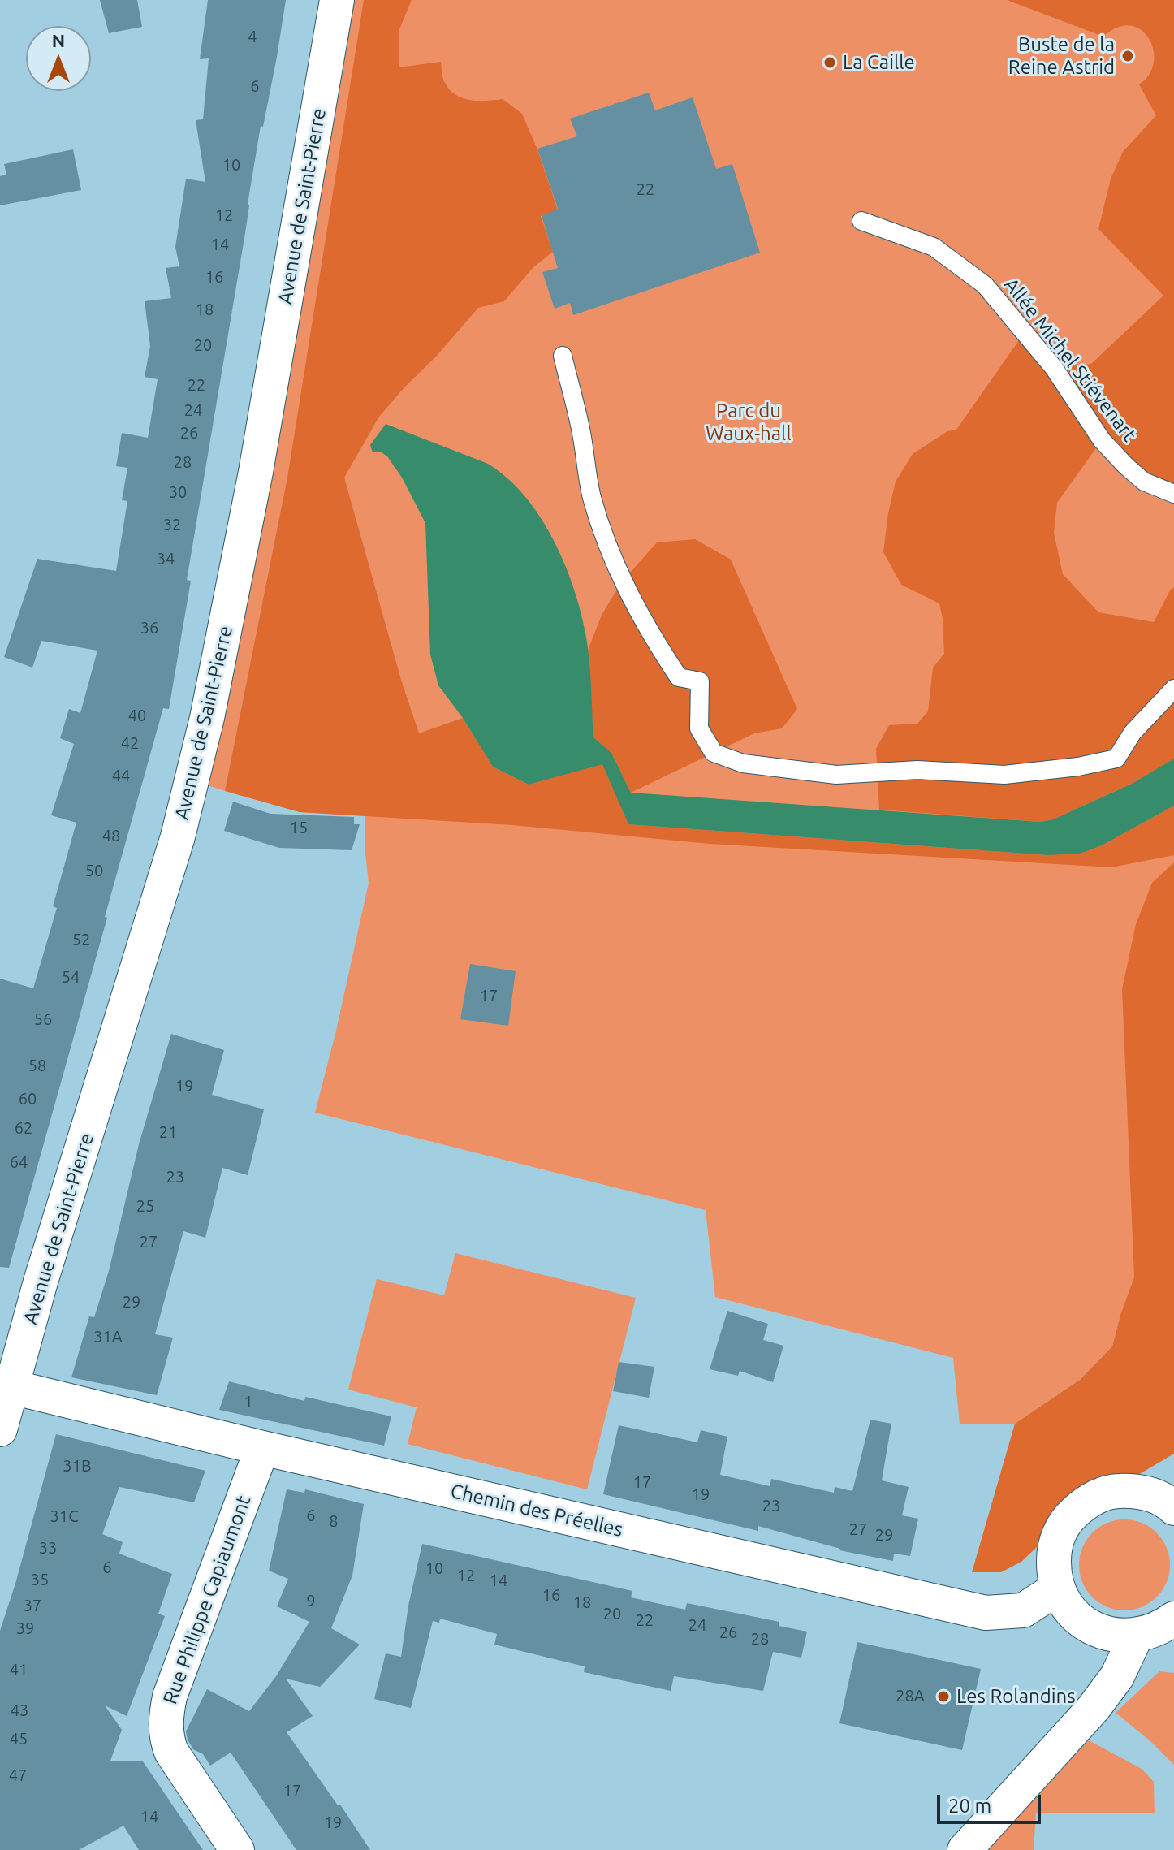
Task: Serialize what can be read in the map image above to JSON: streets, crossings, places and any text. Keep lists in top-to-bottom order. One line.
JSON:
{"streets":{"street":["Avenue de Saint-Pierre","Chemin des Préelles","Rue Philippe Capiaumont"],"lane":["Allée Michel Stiévenart"]},"crossings":[["Avenue de Saint-Pierre","Chemin des Préelles"],["Chemin des Préelles","Rue Philippe Capiaumont"]],"parks":["Parc du Waux-hall"],"places":["Buste de la Reine Astrid","La Caille","Les Rolandins"],"house_numbers":["4","6","10","22","12","14","16","18","20","22","24","26","28","30","32","34","36","40","42","44","15","48","50","52","54","17","56","58","19","60","62","21","64","23","25","27","29","31A","1","31B","17","19","23","6","31C","8","27","29","33","6","10","12","35","14","16","9","18","37","20","22","24","39","26","28","41","28A","43","45","47","17","14","19"],"scale_bar":"20 m","north":"top"}
